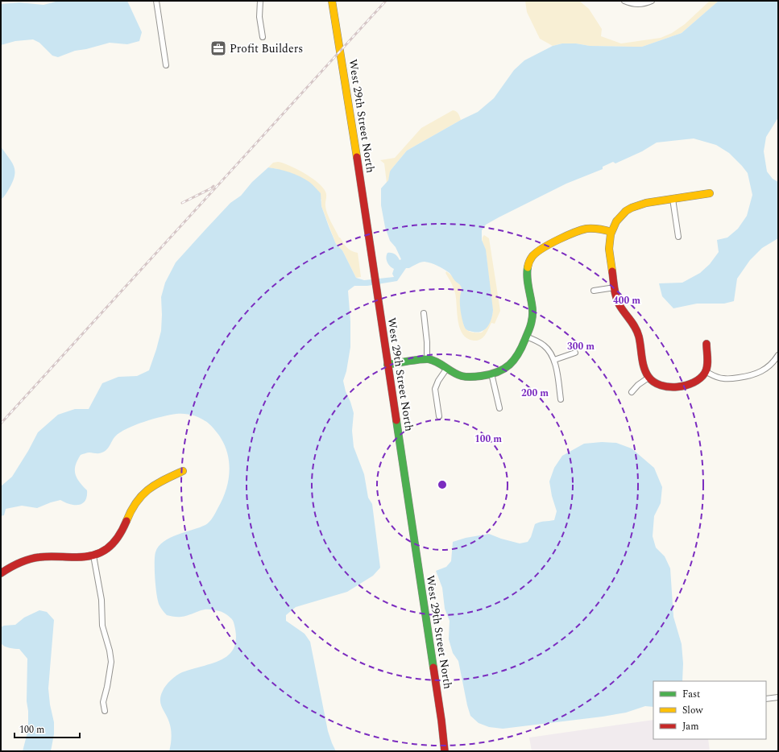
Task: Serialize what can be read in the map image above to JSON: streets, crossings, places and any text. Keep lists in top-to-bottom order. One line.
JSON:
{"streets":{"street":["West 29th Street North"]},"places":{"office":["Profit Builders"]},"legend":["Fast","Slow","Jam"],"scale_bar":"100 m","rings":["400 m","300 m","200 m","100 m"]}
